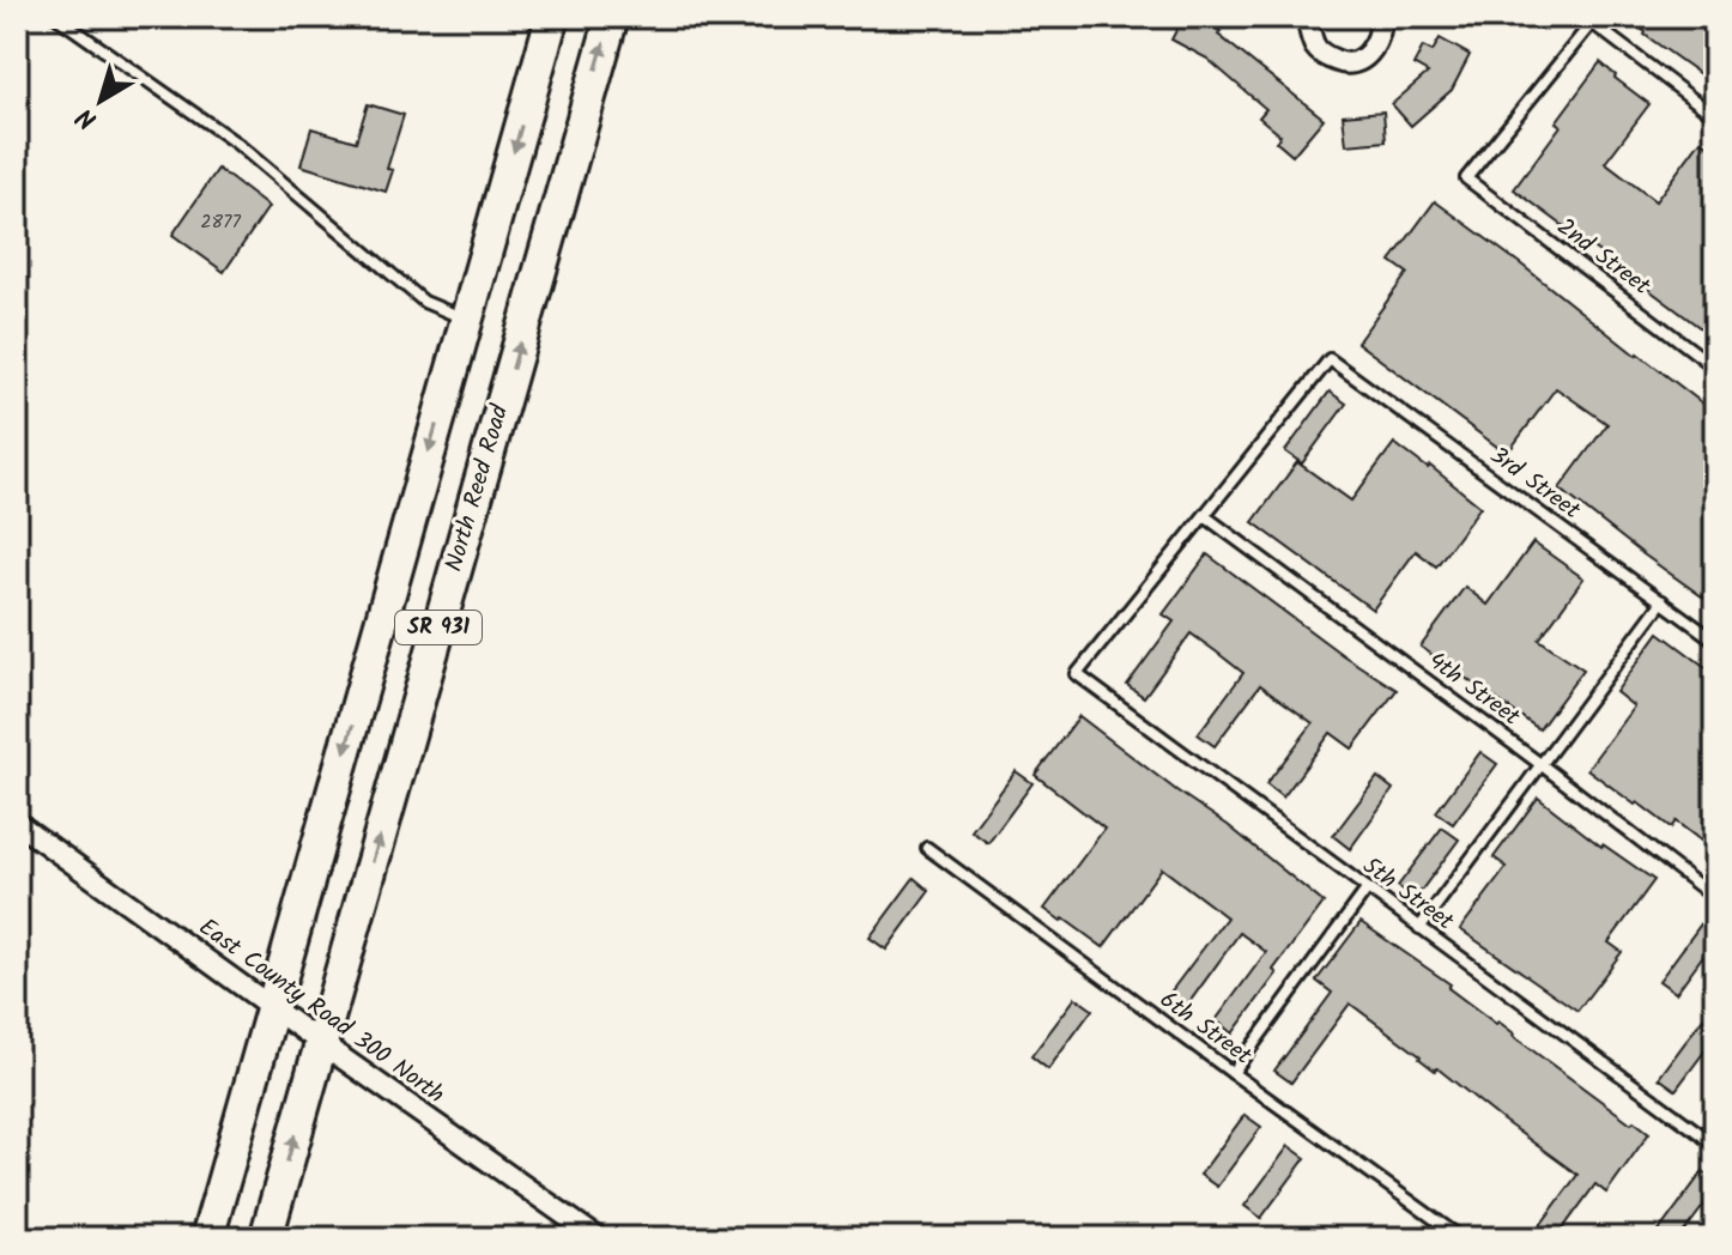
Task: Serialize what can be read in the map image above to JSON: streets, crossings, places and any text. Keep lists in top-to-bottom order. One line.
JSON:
{"streets":{"main road":["North Reed Road","SR 931"],"street":["East County Road 300 North"],"lane":["2nd Street","3rd Street","4th Street","5th Street","6th Street"]},"crossings":[["3rd Street","4th Street"],["3rd Street","5th Street"],["North Reed Road","East County Road 300 North"],["SR 931","East County Road 300 North"],["4th Street","5th Street"]],"house_numbers":["2877"],"north":"bottom left"}
